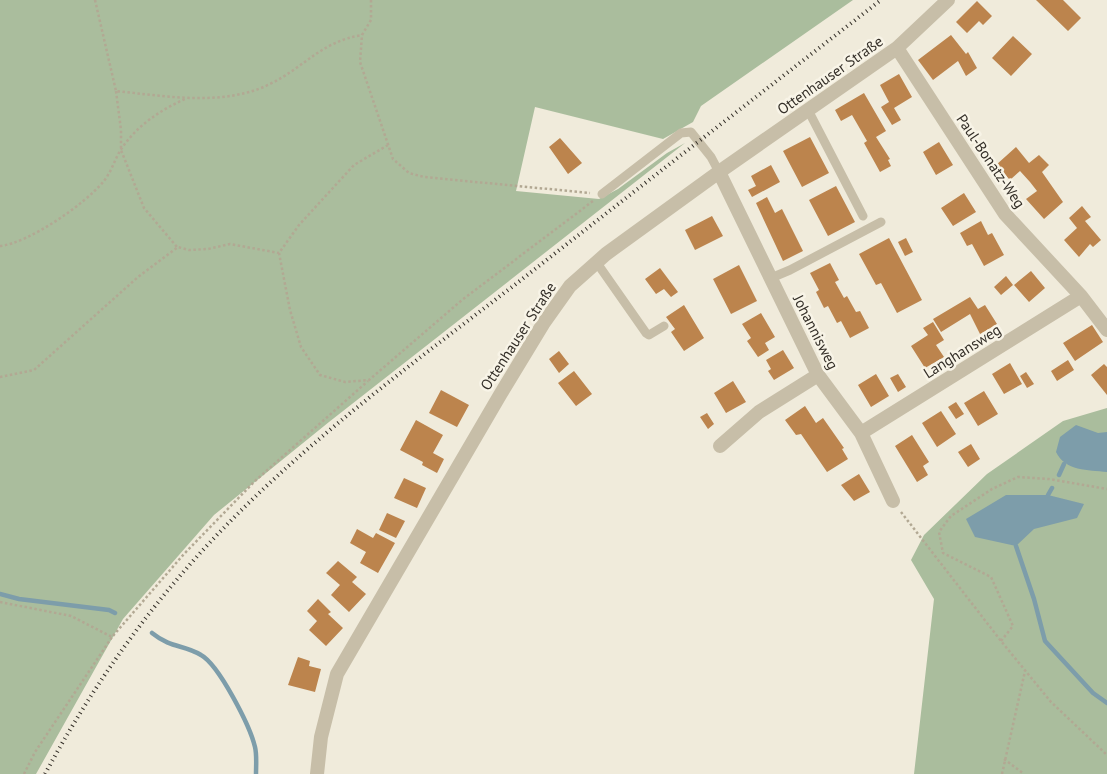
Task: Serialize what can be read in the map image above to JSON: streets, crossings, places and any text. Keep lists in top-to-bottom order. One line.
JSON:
{"streets":{"street":["Ottenhauser Straße","Paul-Bonatz-Weg","Johannisweg","Langhansweg"]},"crossings":[["Ottenhauser Straße","Paul-Bonatz-Weg"],["Ottenhauser Straße","Johannisweg"],["Paul-Bonatz-Weg","Langhansweg"],["Johannisweg","Langhansweg"]]}
